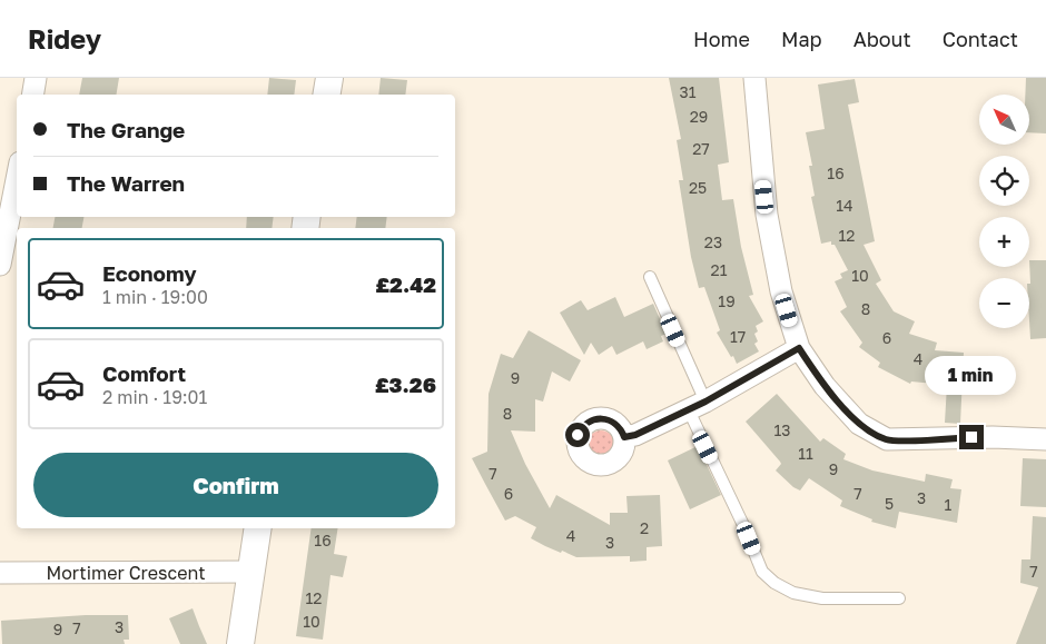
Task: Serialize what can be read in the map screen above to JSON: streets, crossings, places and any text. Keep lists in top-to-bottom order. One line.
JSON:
{"streets":{"street":["Mortimer Crescent"]},"house_numbers":["31","29","27","16","25","14","12","23","21","10","19","8","17","6","4","9","8","13","11","9","7","6","7","3","5","1","2","4","16","3","7","12","10","3","7","9"],"north":"top left","page":{"header":"Ridey","nav":["Home","Map","About","Contact"],"map_buttons":["+","−"],"banner":["The Grange","The Warren"],"list":[{"name":"Economy","note":"1 min · 19:00","value":"£2.42"},{"name":"Comfort","note":"2 min · 19:01","value":"£3.26"}],"bubble":"1 min","buttons":"Confirm"}}
